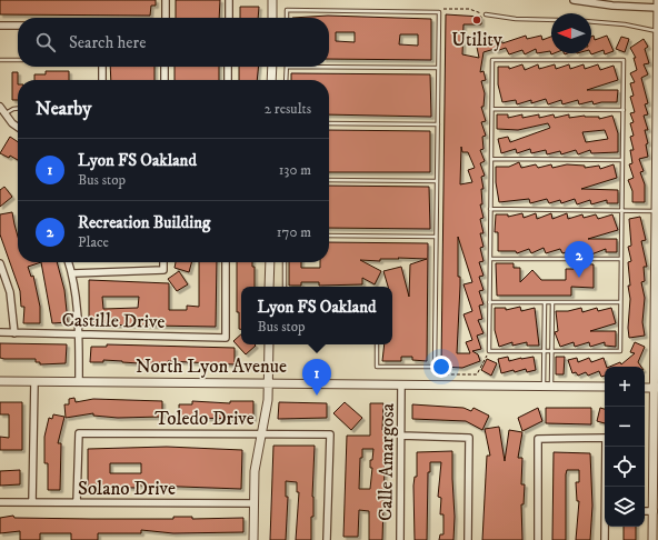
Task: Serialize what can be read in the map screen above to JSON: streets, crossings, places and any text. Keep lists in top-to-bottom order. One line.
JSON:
{"streets":{"street":["Castille Drive","North Lyon Avenue","Toledo Drive","Calle Amargosa","Solano Drive"]},"crossings":[["North Lyon Avenue","Calle Amargosa"],["Toledo Drive","Solano Drive"]],"places":["Utility"],"north":"left","page":{"search":"Search here","heading":["Nearby","2 results"],"list":[{"mark":"1","name":"Lyon FS Oakland","note":"Bus stop","value":"130 m"},{"mark":"2","name":"Recreation Building","note":"Place","value":"170 m"}],"pins":["2","1"],"popup":["Lyon FS Oakland","Bus stop"],"map_buttons":["+","−"]}}
